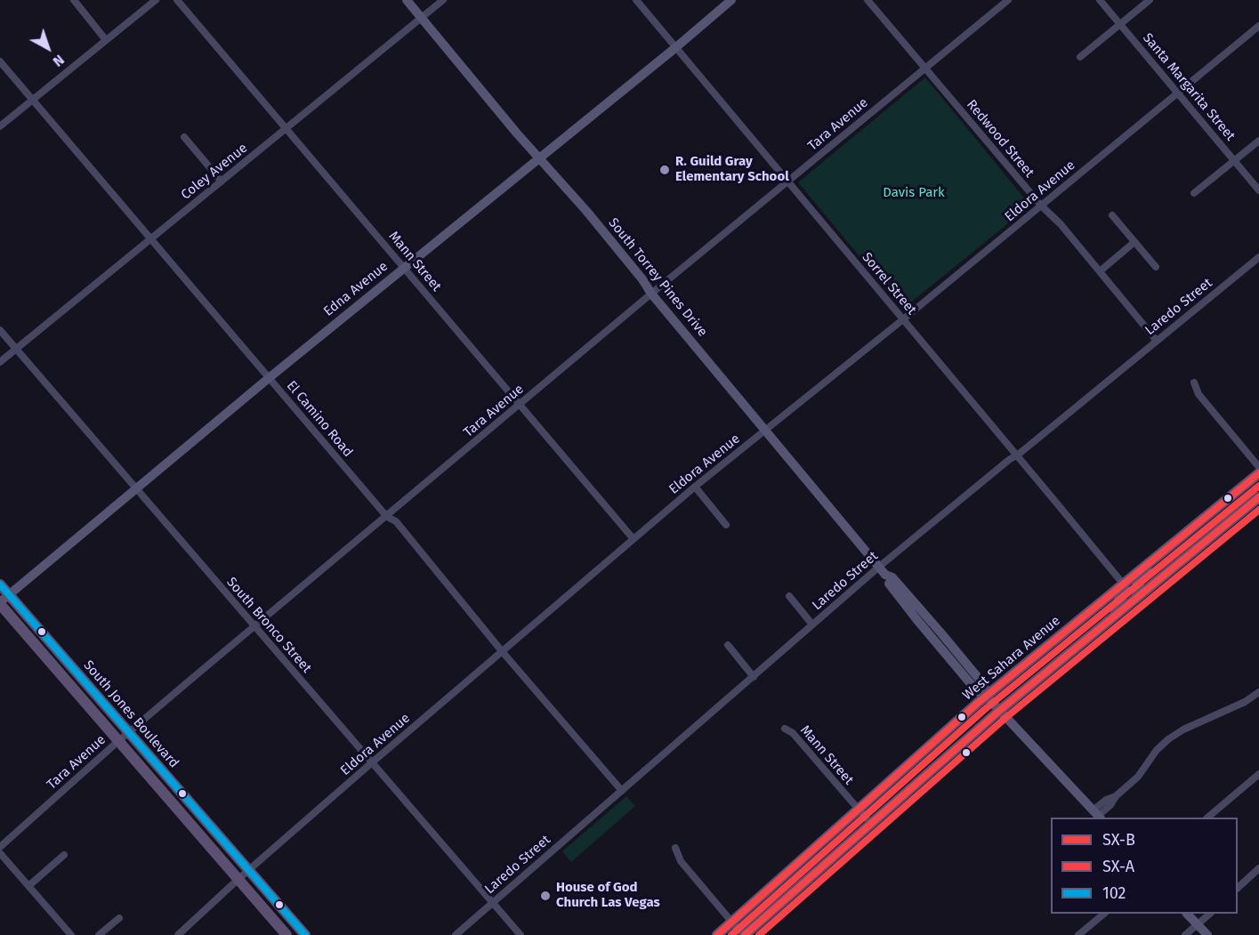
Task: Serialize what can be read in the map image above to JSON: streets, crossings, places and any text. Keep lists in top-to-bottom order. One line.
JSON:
{"streets":{"main road":["West Sahara Avenue","South Jones Boulevard"],"street":["Santa Margarita Street","Tara Avenue","Redwood Street","Coley Avenue","Eldora Avenue","Mann Street","South Torrey Pines Drive","Sorrel Street","Edna Avenue","Laredo Street","El Camino Road","South Bronco Street"]},"crossings":[["Santa Margarita Street","Eldora Avenue"],["Tara Avenue","Redwood Street"],["Tara Avenue","Mann Street"],["Tara Avenue","South Torrey Pines Drive"],["Tara Avenue","Sorrel Street"],["Tara Avenue","El Camino Road"],["Tara Avenue","South Bronco Street"],["Tara Avenue","South Jones Boulevard"],["Redwood Street","Eldora Avenue"],["Redwood Street","Laredo Street"],["Coley Avenue","Mann Street"],["Coley Avenue","South Torrey Pines Drive"],["Coley Avenue","El Camino Road"],["Coley Avenue","South Bronco Street"],["Eldora Avenue","Mann Street"],["Eldora Avenue","South Torrey Pines Drive"],["Eldora Avenue","Sorrel Street"],["Eldora Avenue","El Camino Road"],["Eldora Avenue","South Bronco Street"],["Eldora Avenue","South Jones Boulevard"],["Mann Street","Edna Avenue"],["Mann Street","West Sahara Avenue"],["South Torrey Pines Drive","Edna Avenue"],["South Torrey Pines Drive","Laredo Street"],["South Torrey Pines Drive","West Sahara Avenue"],["Sorrel Street","Edna Avenue"],["Sorrel Street","Laredo Street"],["Sorrel Street","West Sahara Avenue"],["Edna Avenue","El Camino Road"],["Edna Avenue","South Bronco Street"],["Edna Avenue","South Jones Boulevard"],["Laredo Street","El Camino Road"],["Laredo Street","South Bronco Street"]],"parks":["Davis Park"],"places":["R. Guild Gray Elementary School","House of God Church Las Vegas"],"lines":["transit line SX-B","transit line SX-A","transit line 102"],"legend":["SX-B","SX-A","102"],"north":"bottom right"}
